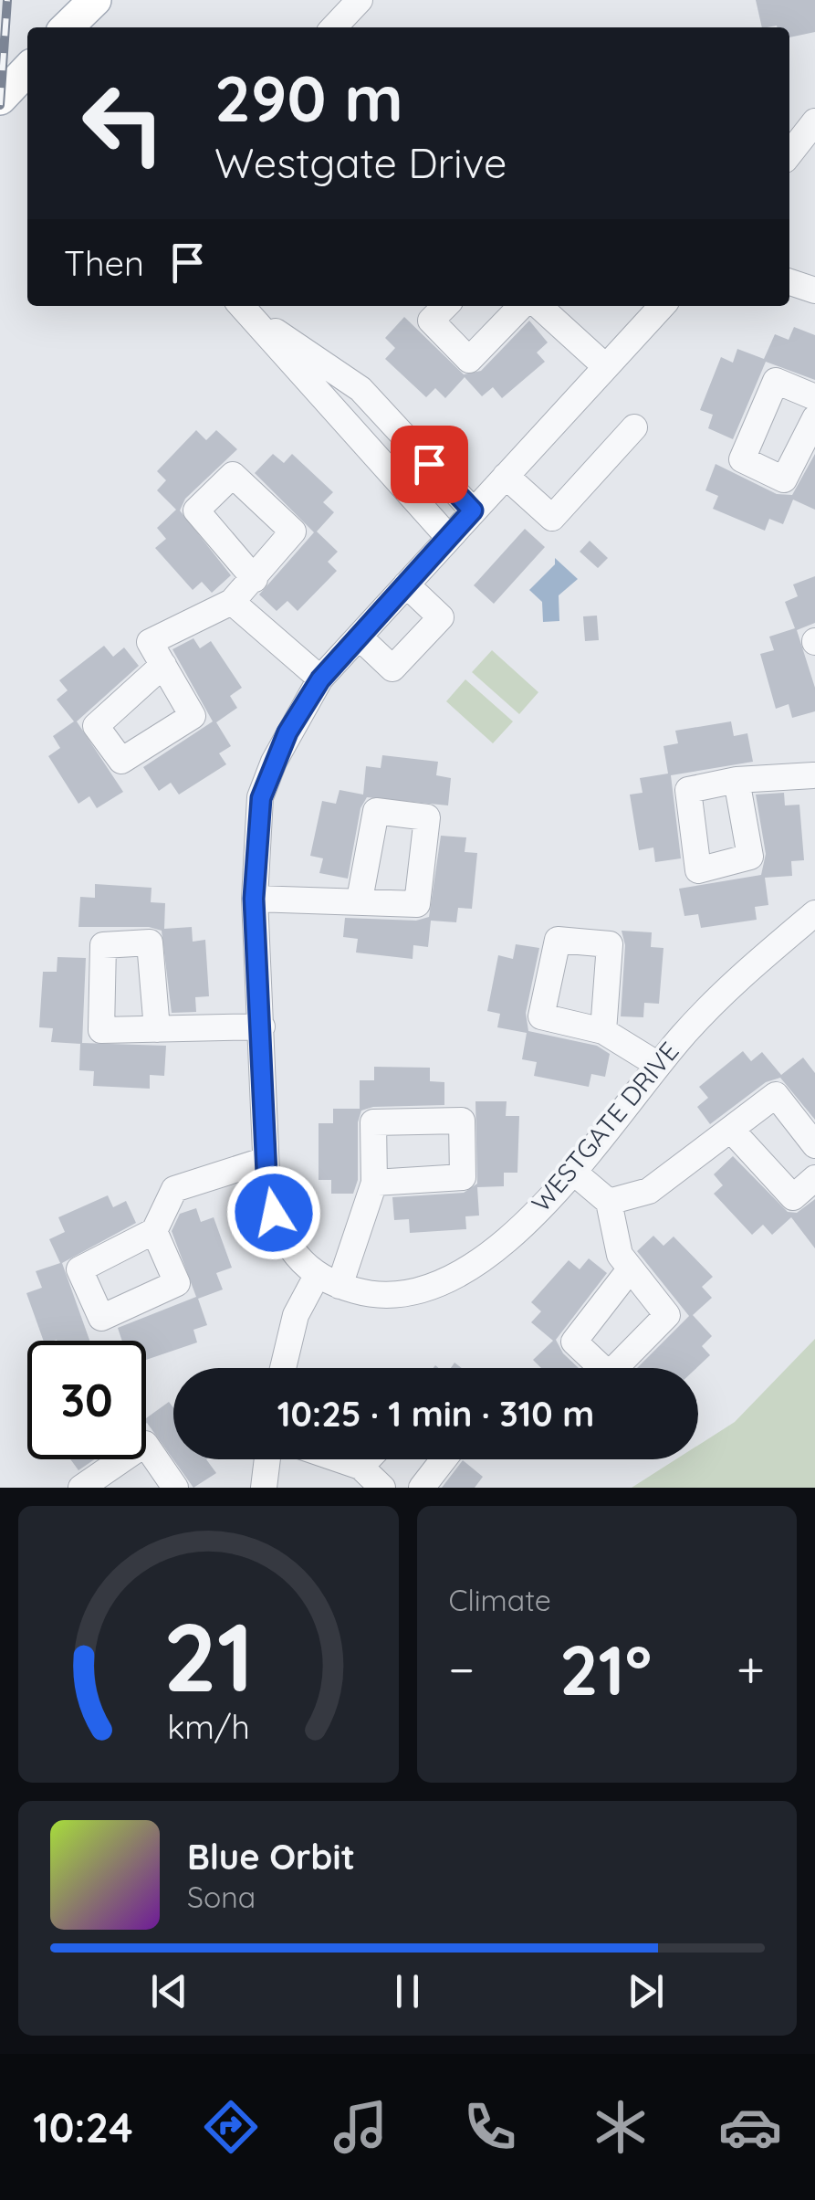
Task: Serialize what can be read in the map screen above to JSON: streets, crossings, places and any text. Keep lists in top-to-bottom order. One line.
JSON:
{"streets":{"street":["WESTGATE DRIVE"]},"page":{"turn":["290 m","Westgate Drive"],"then":"Then","limit":"30","trip":"10:25 · 1 min · 310 m","tile":"Climate","heat":["−","21°","+"],"song":["Blue Orbit","Sona"],"tabs":"10:24","gauge":["21","km/h"]}}
